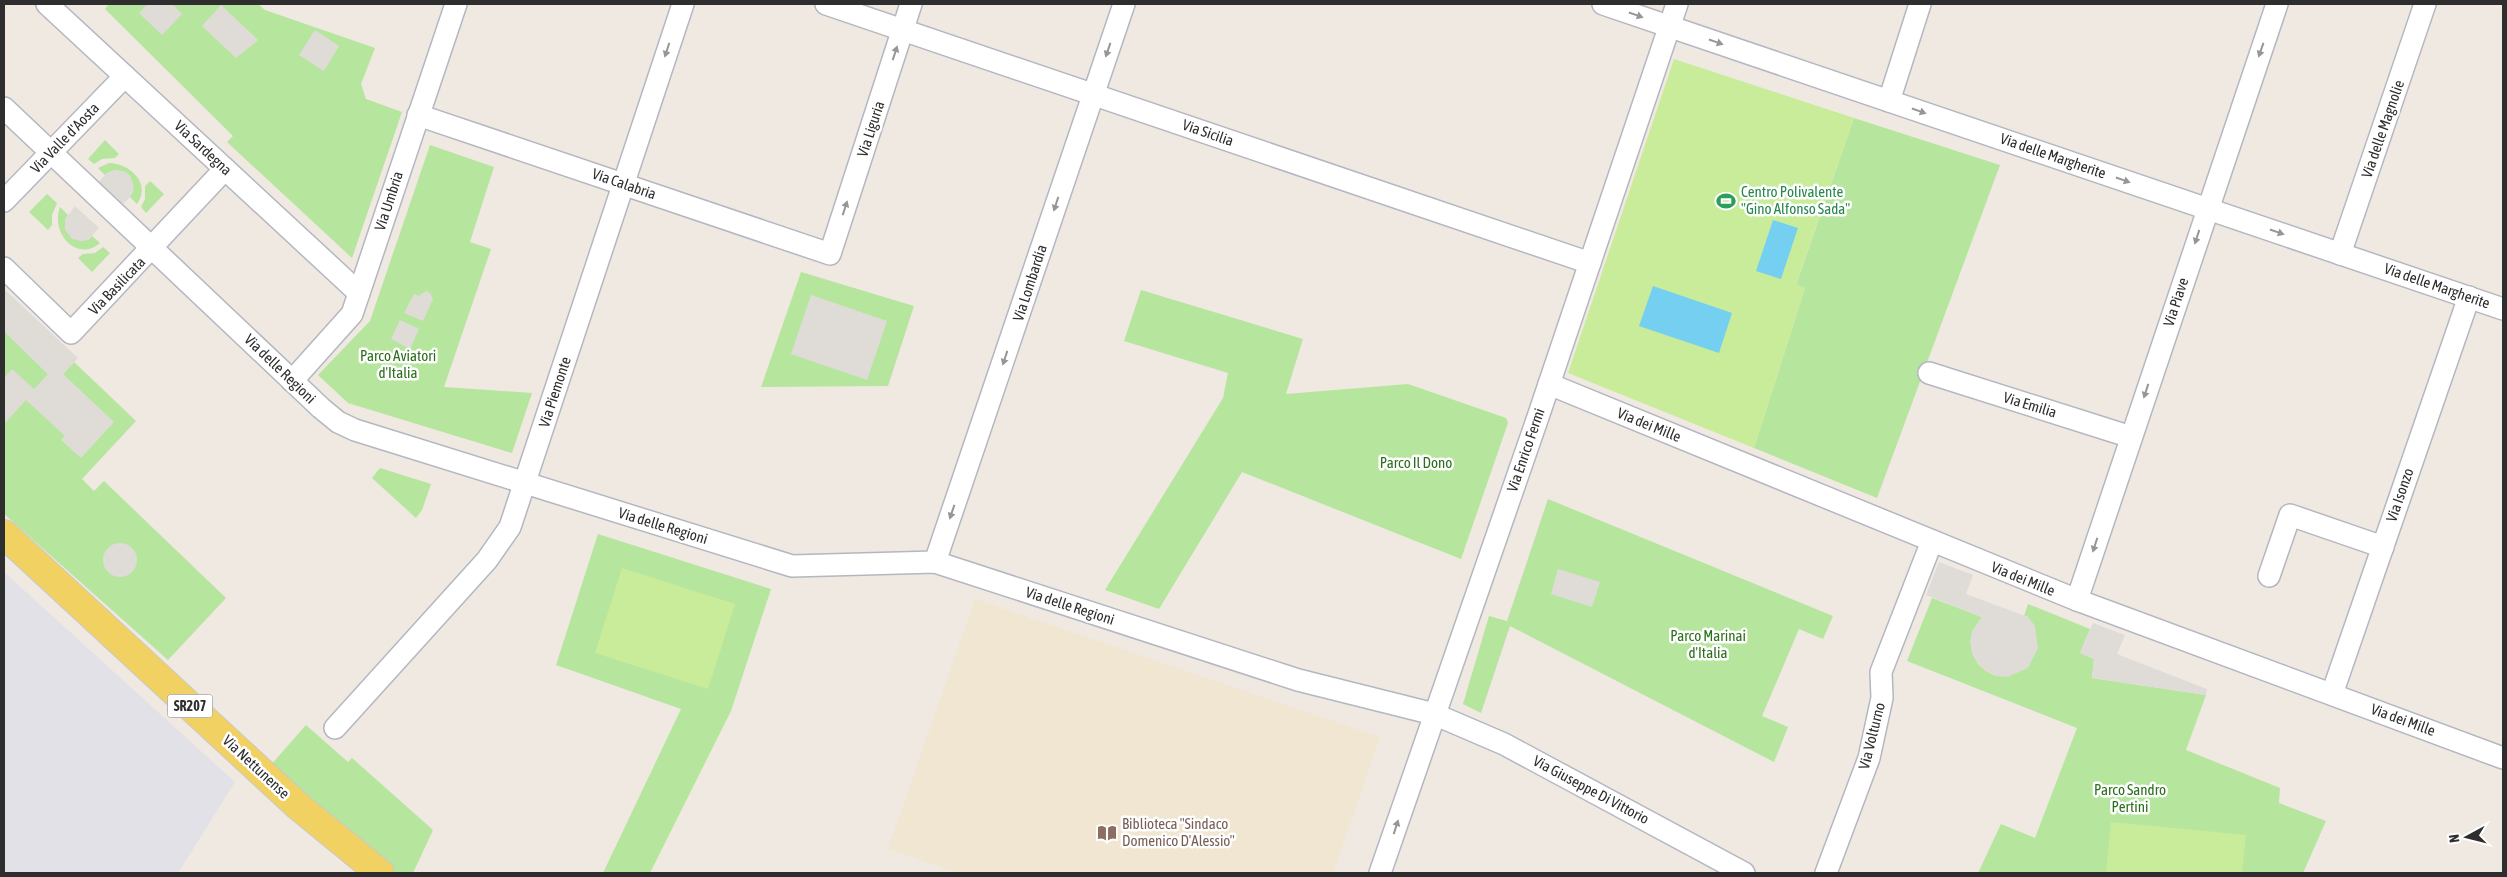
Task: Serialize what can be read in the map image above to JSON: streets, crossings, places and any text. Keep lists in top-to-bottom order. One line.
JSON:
{"streets":{"main road":["SR207","Via Nettunense"],"street":["Via Liguria","Via delle Magnolie","Via Sicilia","Via Valle d'Aosta","Via Sardegna","Via delle Margherite","Via Calabria","Via Umbria","Via Lombardia","Via Basilicata","Via Piave","Via delle Regioni","Via Piemonte","Via Emilia","Via dei Mille","Via Enrico Fermi","Via Isonzo","Via Volturno","Via Giuseppe Di Vittorio"]},"crossings":[["Via Liguria","Via Sicilia"],["Via Liguria","Via Calabria"],["Via delle Magnolie","Via delle Margherite"],["Via Sicilia","Via Lombardia"],["Via Sicilia","Via Enrico Fermi"],["Via Valle d'Aosta","Via Sardegna"],["Via Valle d'Aosta","Via delle Regioni"],["Via Sardegna","Via Umbria"],["Via Sardegna","Via Basilicata"],["Via delle Margherite","Via Piave"],["Via delle Margherite","Via Enrico Fermi"],["Via delle Margherite","Via Isonzo"],["Via Calabria","Via Umbria"],["Via Calabria","Via Piemonte"],["Via Umbria","Via delle Regioni"],["Via Lombardia","Via delle Regioni"],["Via Basilicata","Via delle Regioni"],["Via Piave","Via Emilia"],["Via Piave","Via dei Mille"],["Via delle Regioni","Via Piemonte"],["Via delle Regioni","Via Enrico Fermi"],["Via delle Regioni","Via Giuseppe Di Vittorio"],["Via dei Mille","Via Enrico Fermi"],["Via dei Mille","Via Isonzo"],["Via dei Mille","Via Volturno"],["Via Enrico Fermi","Via Giuseppe Di Vittorio"]],"one_way":["Via Liguria","Via delle Margherite","Via Lombardia","Via Piave"],"parks":["Parco Aviatori d'Italia","Parco Il Dono","Parco Marinai d'Italia","Parco Sandro Pertini"],"places":{"sports":["Centro Polivalente \"Gino Alfonso Sada\""],"library":["Biblioteca \"Sindaco Domenico D'Alessio\""]},"north":"left"}
